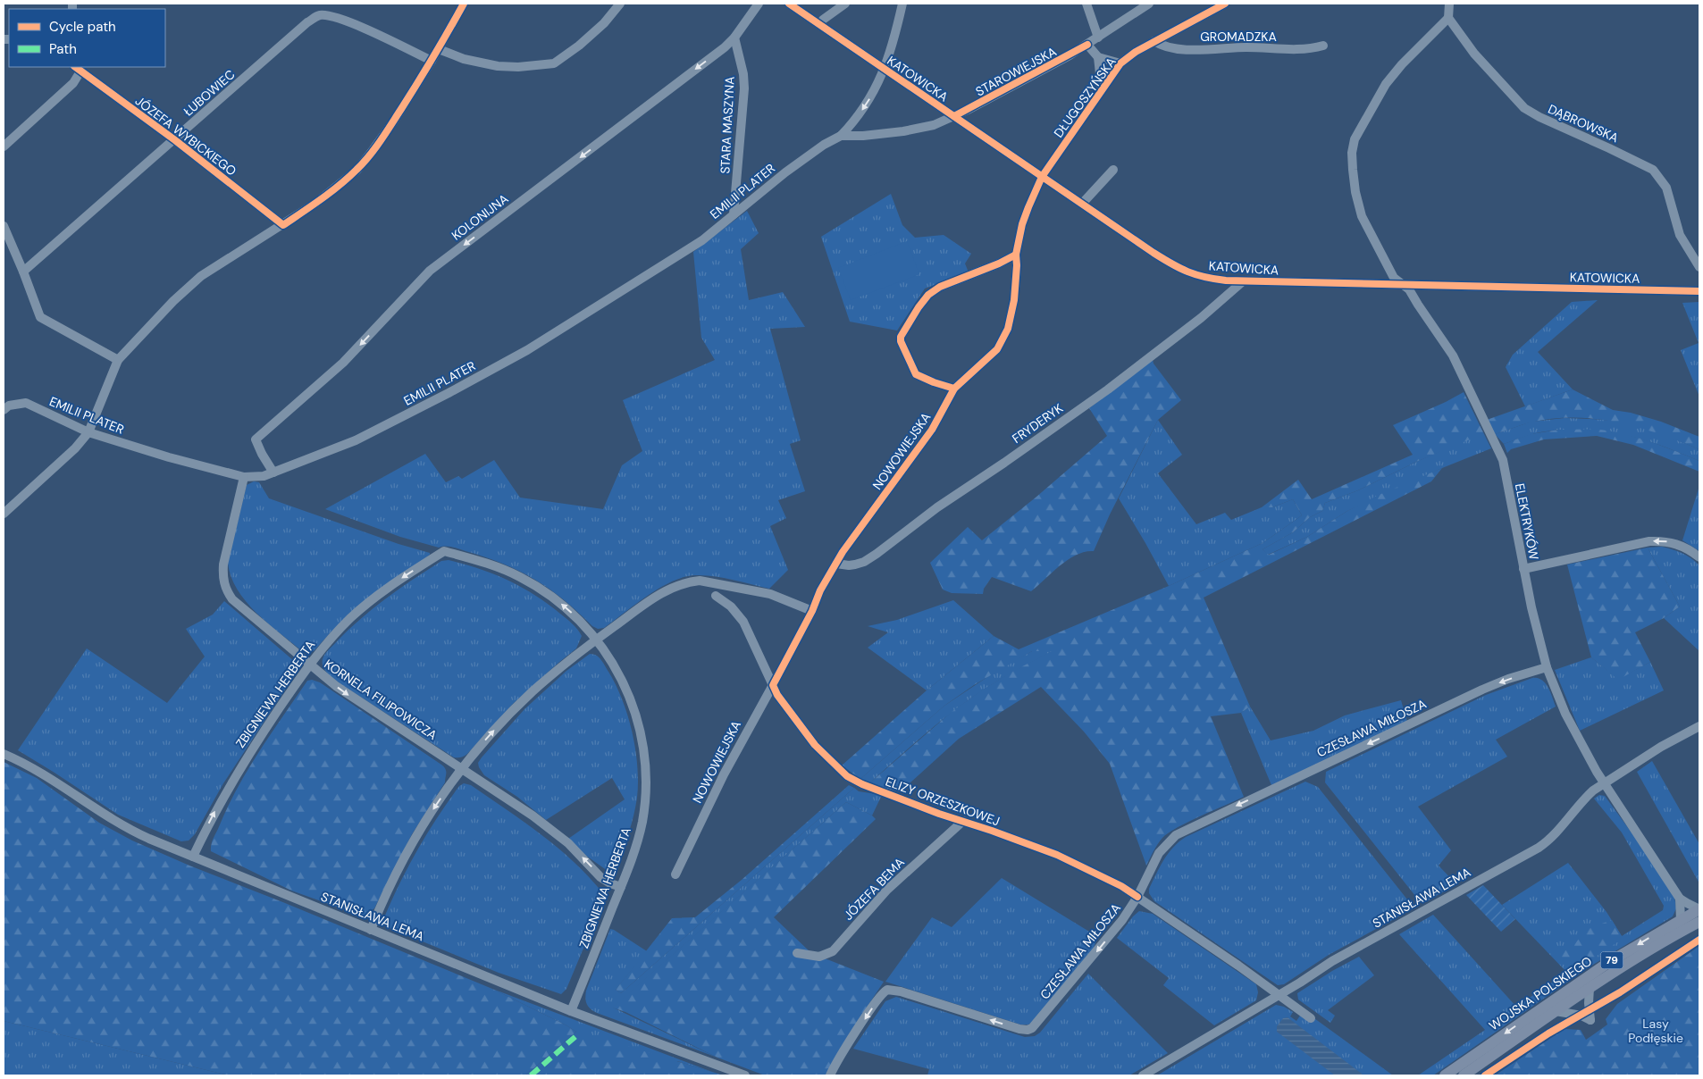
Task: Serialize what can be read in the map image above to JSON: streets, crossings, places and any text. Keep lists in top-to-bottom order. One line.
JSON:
{"streets":{"main road":["79","WOJSKA POLSKIEGO"],"street":["GROMADZKA","STAROWIEJSKA","KATOWICKA","ŁUBOWIEC","DŁUGOSZYŃSKA","DĄBROWSKA","STARA MASZYNA","JÓZEFA WYBICKIEGO","EMILII PLATER","KOLONIJNA","FRYDERYK","NOWOWIEJSKA","ELEKTRYKÓW","ZBIGNIEWA HERBERTA","KORNELA FILIPOWICZA","CZESŁAWA MIŁOSZA","ELIZY ORZESZKOWEJ","JÓZEFA BEMA","STANISŁAWA LEMA"]},"crossings":[["GROMADZKA","DŁUGOSZYŃSKA"],["STAROWIEJSKA","KATOWICKA"],["STAROWIEJSKA","EMILII PLATER"],["KATOWICKA","DŁUGOSZYŃSKA"],["KATOWICKA","EMILII PLATER"],["KATOWICKA","FRYDERYK"],["KATOWICKA","NOWOWIEJSKA"],["KATOWICKA","ELEKTRYKÓW"],["ŁUBOWIEC","JÓZEFA WYBICKIEGO"],["DŁUGOSZYŃSKA","NOWOWIEJSKA"],["DĄBROWSKA","ELEKTRYKÓW"],["STARA MASZYNA","EMILII PLATER"],["STARA MASZYNA","KOLONIJNA"],["EMILII PLATER","KOLONIJNA"],["EMILII PLATER","KORNELA FILIPOWICZA"],["FRYDERYK","NOWOWIEJSKA"],["NOWOWIEJSKA","ELIZY ORZESZKOWEJ"],["ELEKTRYKÓW","CZESŁAWA MIŁOSZA"],["ELEKTRYKÓW","STANISŁAWA LEMA"],["ELEKTRYKÓW","WOJSKA POLSKIEGO"],["ZBIGNIEWA HERBERTA","KORNELA FILIPOWICZA"],["ZBIGNIEWA HERBERTA","STANISŁAWA LEMA"],["CZESŁAWA MIŁOSZA","ELIZY ORZESZKOWEJ"],["ELIZY ORZESZKOWEJ","JÓZEFA BEMA"],["ELIZY ORZESZKOWEJ","STANISŁAWA LEMA"]],"one_way":["KOLONIJNA","CZESŁAWA MIŁOSZA"],"parks":["Lasy Podłęskie"],"legend":["Cycle path","Path"]}
